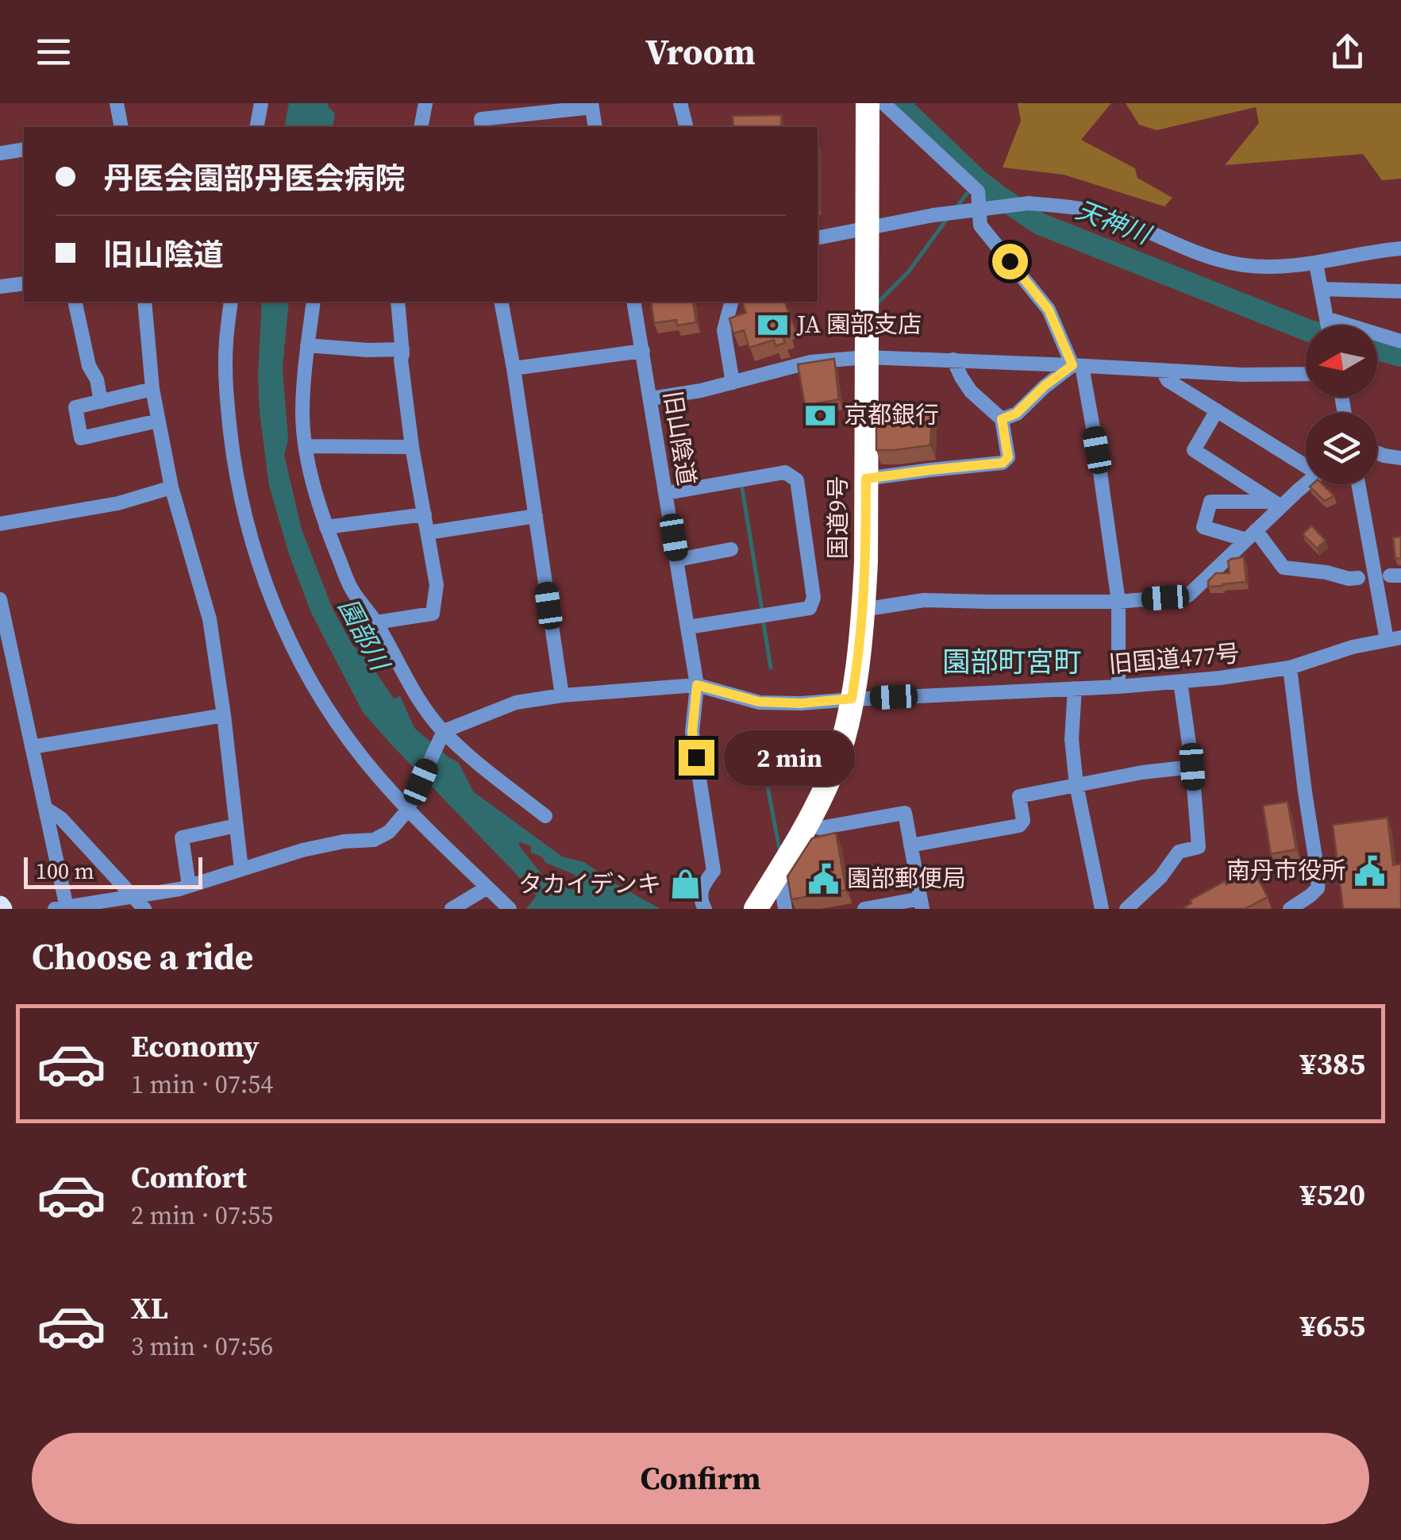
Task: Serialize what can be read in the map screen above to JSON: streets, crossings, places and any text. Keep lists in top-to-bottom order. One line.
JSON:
{"streets":{"highway":["国道9号"],"street":["旧山陰道","旧国道477号"]},"crossings":[["旧山陰道","旧国道477号"],["国道9号","旧国道477号"]],"districts":["園部町宮町"],"water":["天神川","園部川"],"places":{"bank":["JA 園部支店","京都銀行"],"public building":["南丹市役所","園部郵便局"],"shop":["タカイデンキ"]},"scale_bar":"100 m","north":"left","page":{"header":"Vroom","banner":["丹医会園部丹医会病院","旧山陰道"],"bubble":"2 min","scale":"100 m","heading":"Choose a ride","list":[{"name":"Economy","note":"1 min · 07:54","value":"¥385"},{"name":"Comfort","note":"2 min · 07:55","value":"¥520"},{"name":"XL","note":"3 min · 07:56","value":"¥655"}],"buttons":"Confirm"}}
